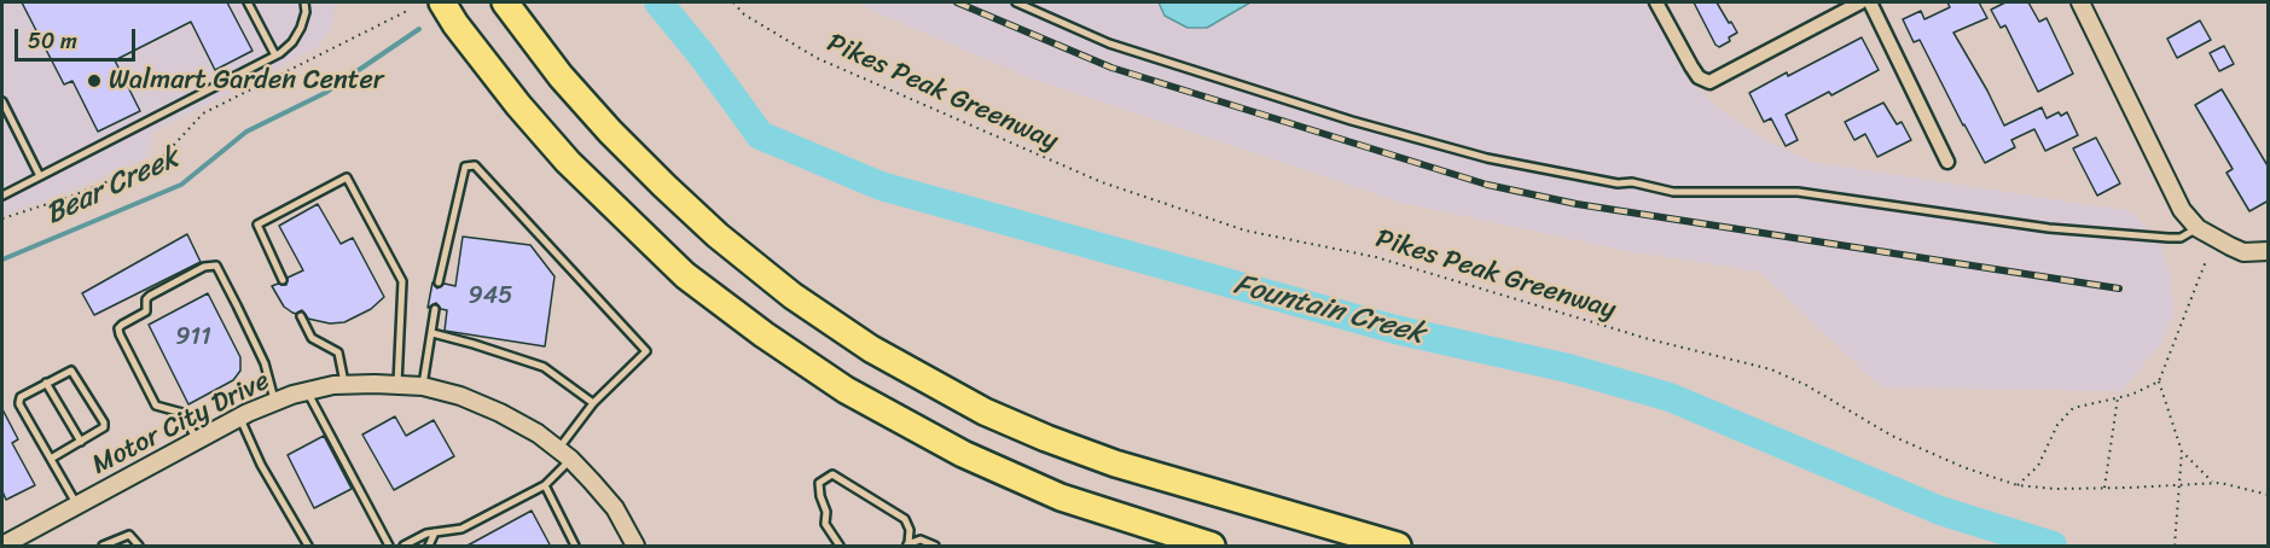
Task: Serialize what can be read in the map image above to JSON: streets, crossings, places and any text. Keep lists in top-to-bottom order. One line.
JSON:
{"streets":{"street":["Motor City Drive"],"path":["Pikes Peak Greenway"]},"water":["Bear Creek","Fountain Creek"],"places":["Walmart Garden Center"],"house_numbers":["945","911"],"scale_bar":"50 m"}
